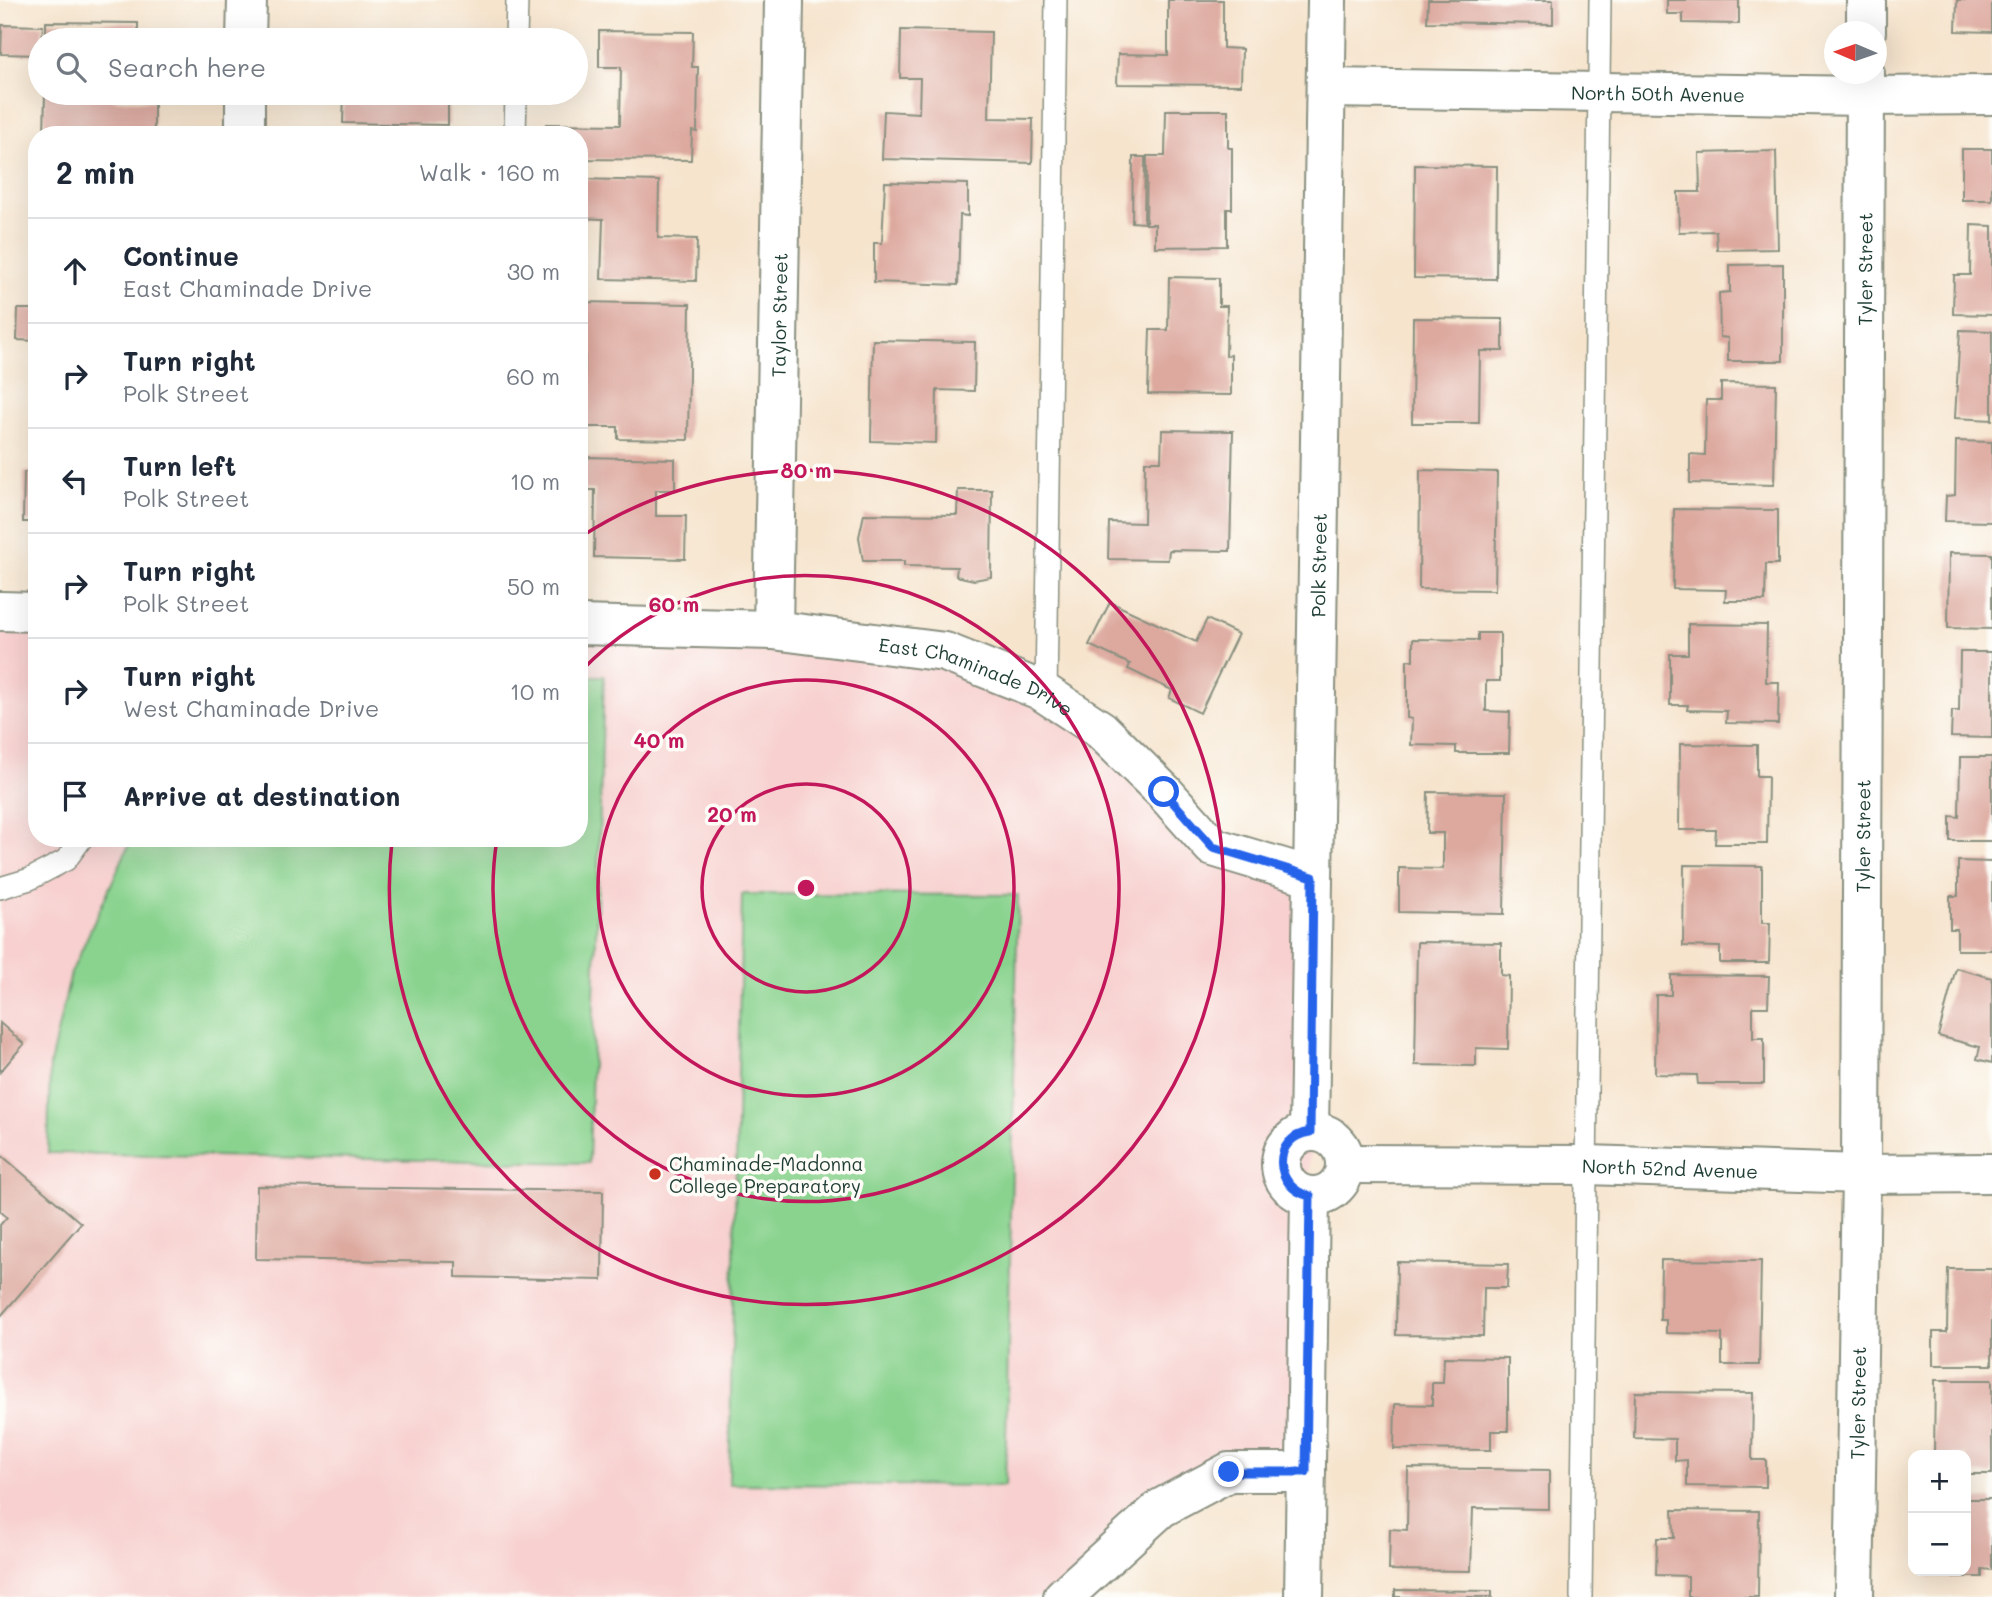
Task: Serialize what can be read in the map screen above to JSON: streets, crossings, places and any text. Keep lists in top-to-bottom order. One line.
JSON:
{"streets":{"street":["North 50th Avenue","Tyler Street","Taylor Street","Polk Street","East Chaminade Drive","North 52nd Avenue"]},"crossings":[["North 50th Avenue","Tyler Street"],["North 50th Avenue","Polk Street"],["Tyler Street","North 52nd Avenue"],["Taylor Street","East Chaminade Drive"],["Polk Street","East Chaminade Drive"],["Polk Street","North 52nd Avenue"]],"places":["Chaminade-Madonna College Preparatory"],"north":"left","page":{"search":"Search here","heading":["2 min","Walk · 160 m"],"list":[["Continue","East Chaminade Drive","30 m"],["Turn right","Polk Street","60 m"],["Turn left","Polk Street","10 m"],["Turn right","Polk Street","50 m"],["Turn right","West Chaminade Drive","10 m"],"Arrive at destination"],"map_buttons":["+","−"]},"rings":["80 m","60 m","40 m","20 m"]}
